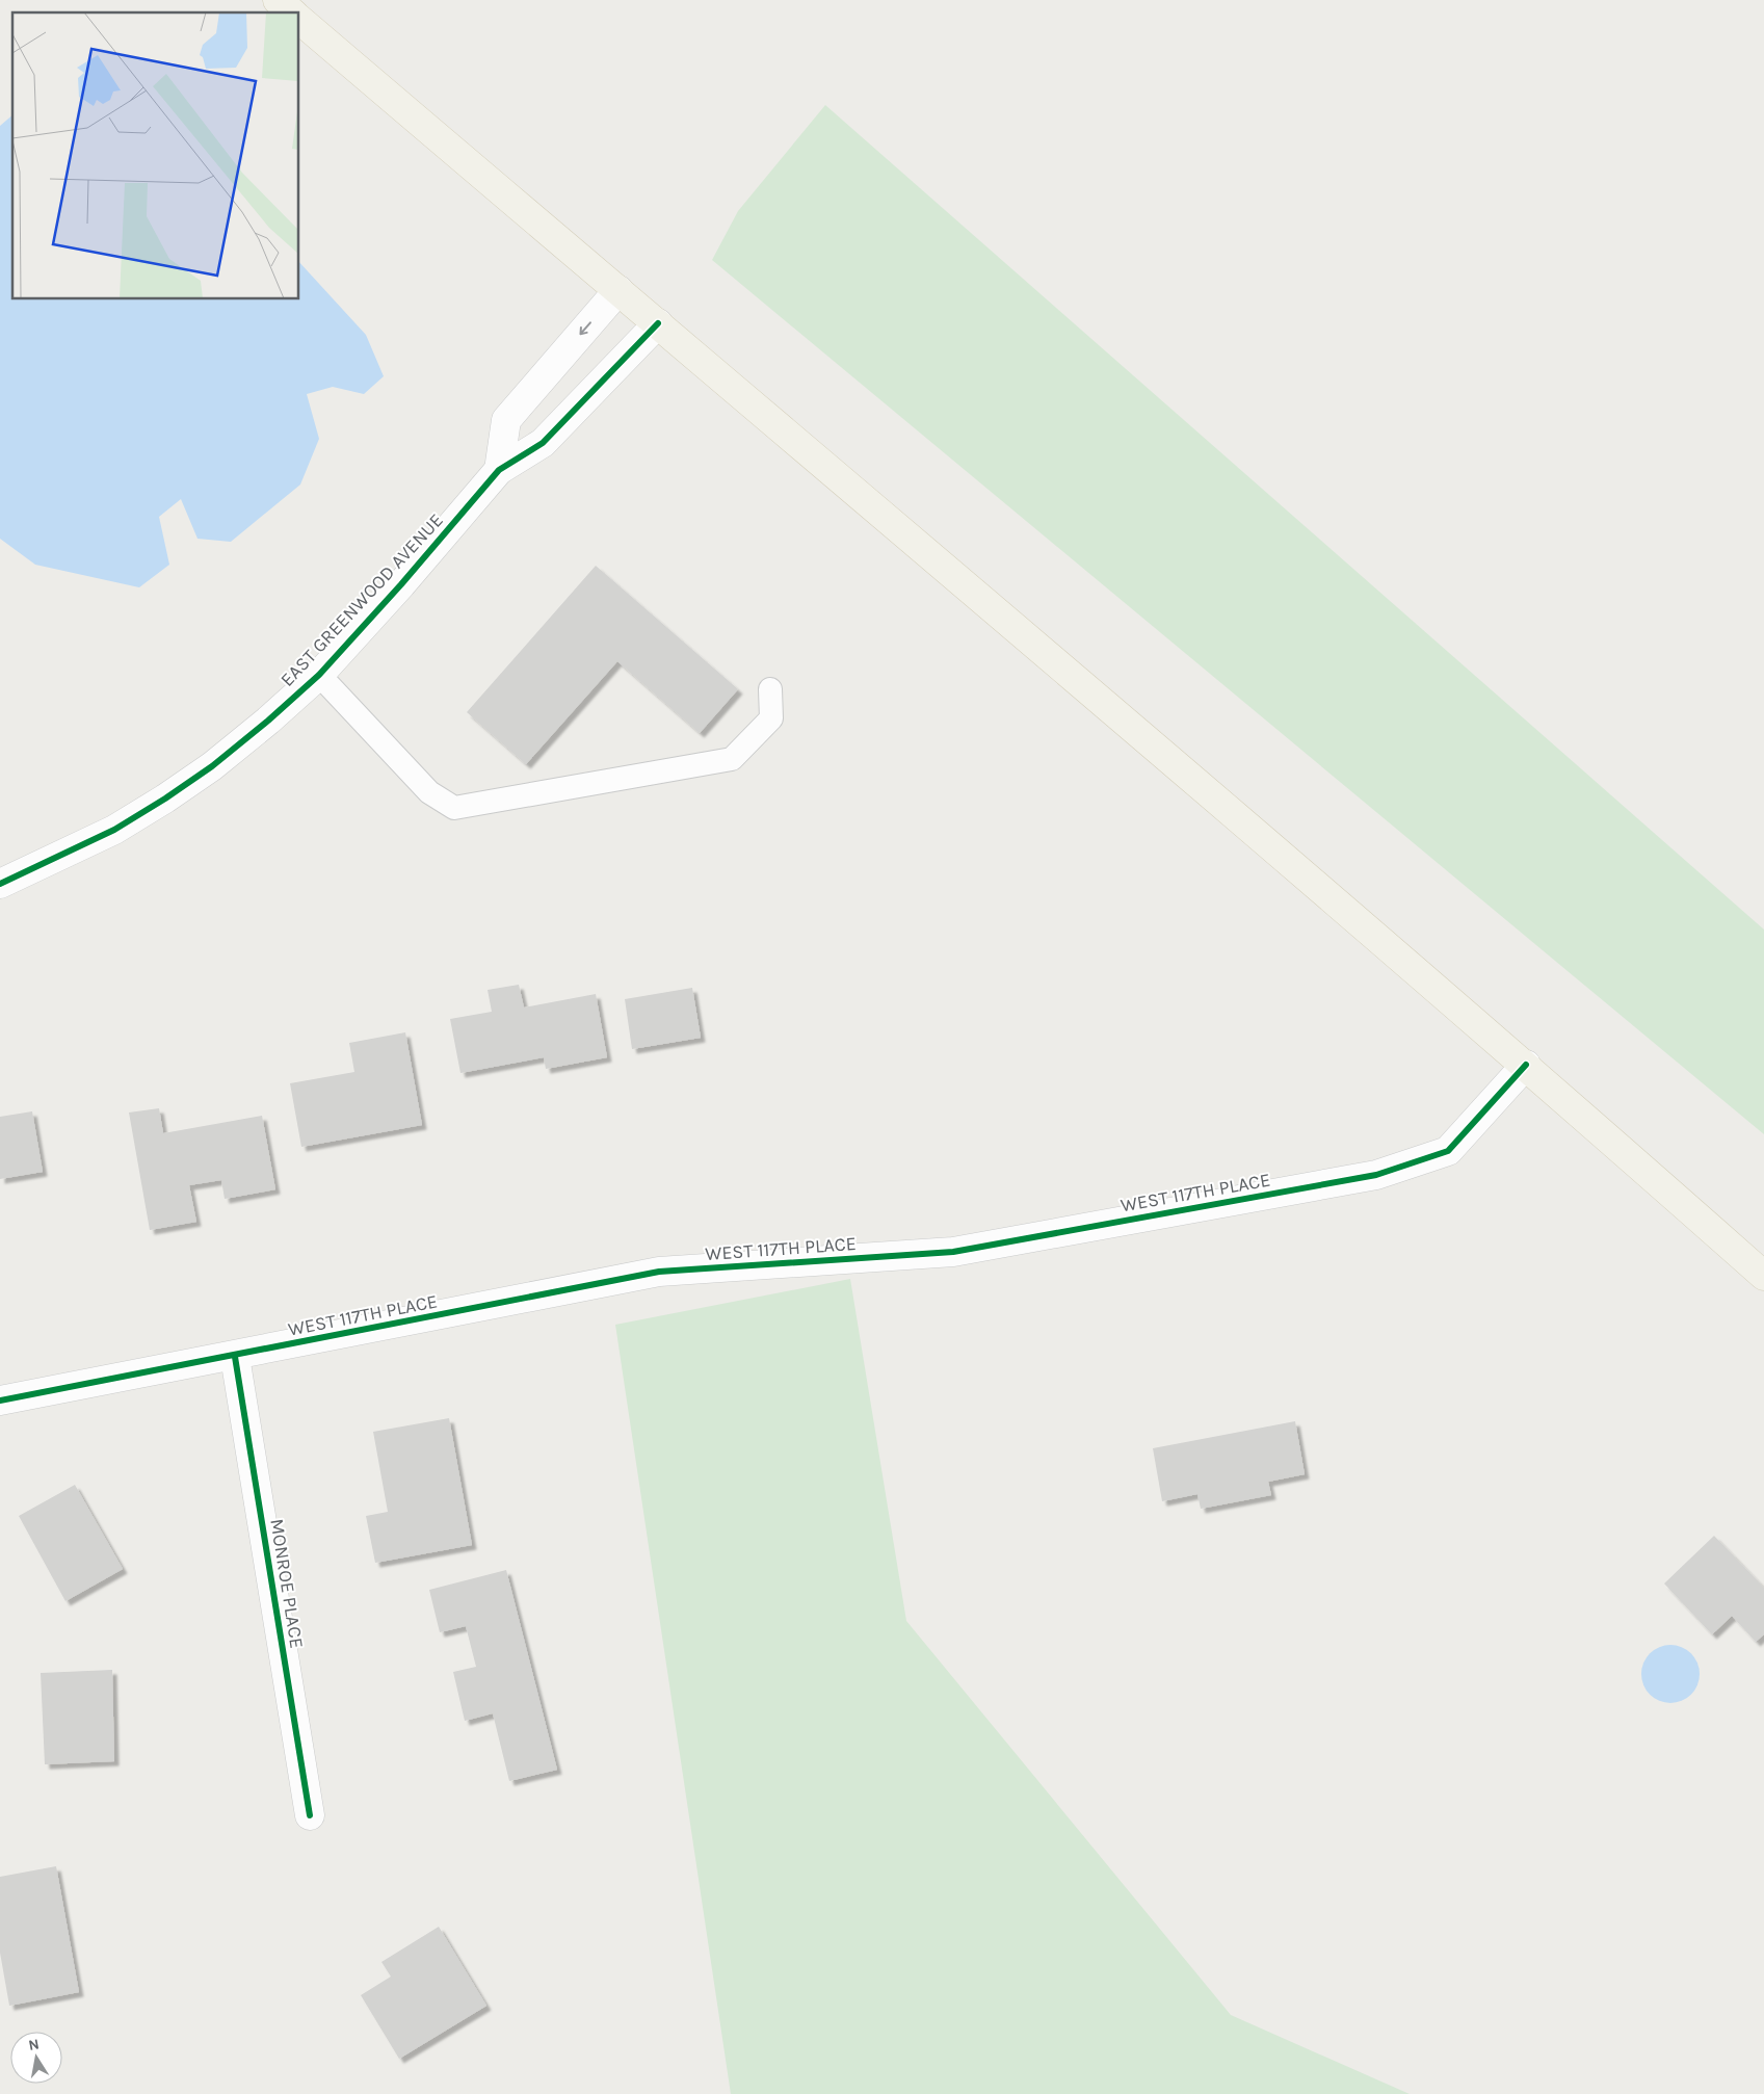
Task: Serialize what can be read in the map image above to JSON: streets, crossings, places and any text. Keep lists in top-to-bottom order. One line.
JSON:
{"streets":{"street":["EAST GREENWOOD AVENUE","WEST 117TH PLACE","MONROE PLACE"]},"crossings":[["WEST 117TH PLACE","MONROE PLACE"]],"north":"top"}
